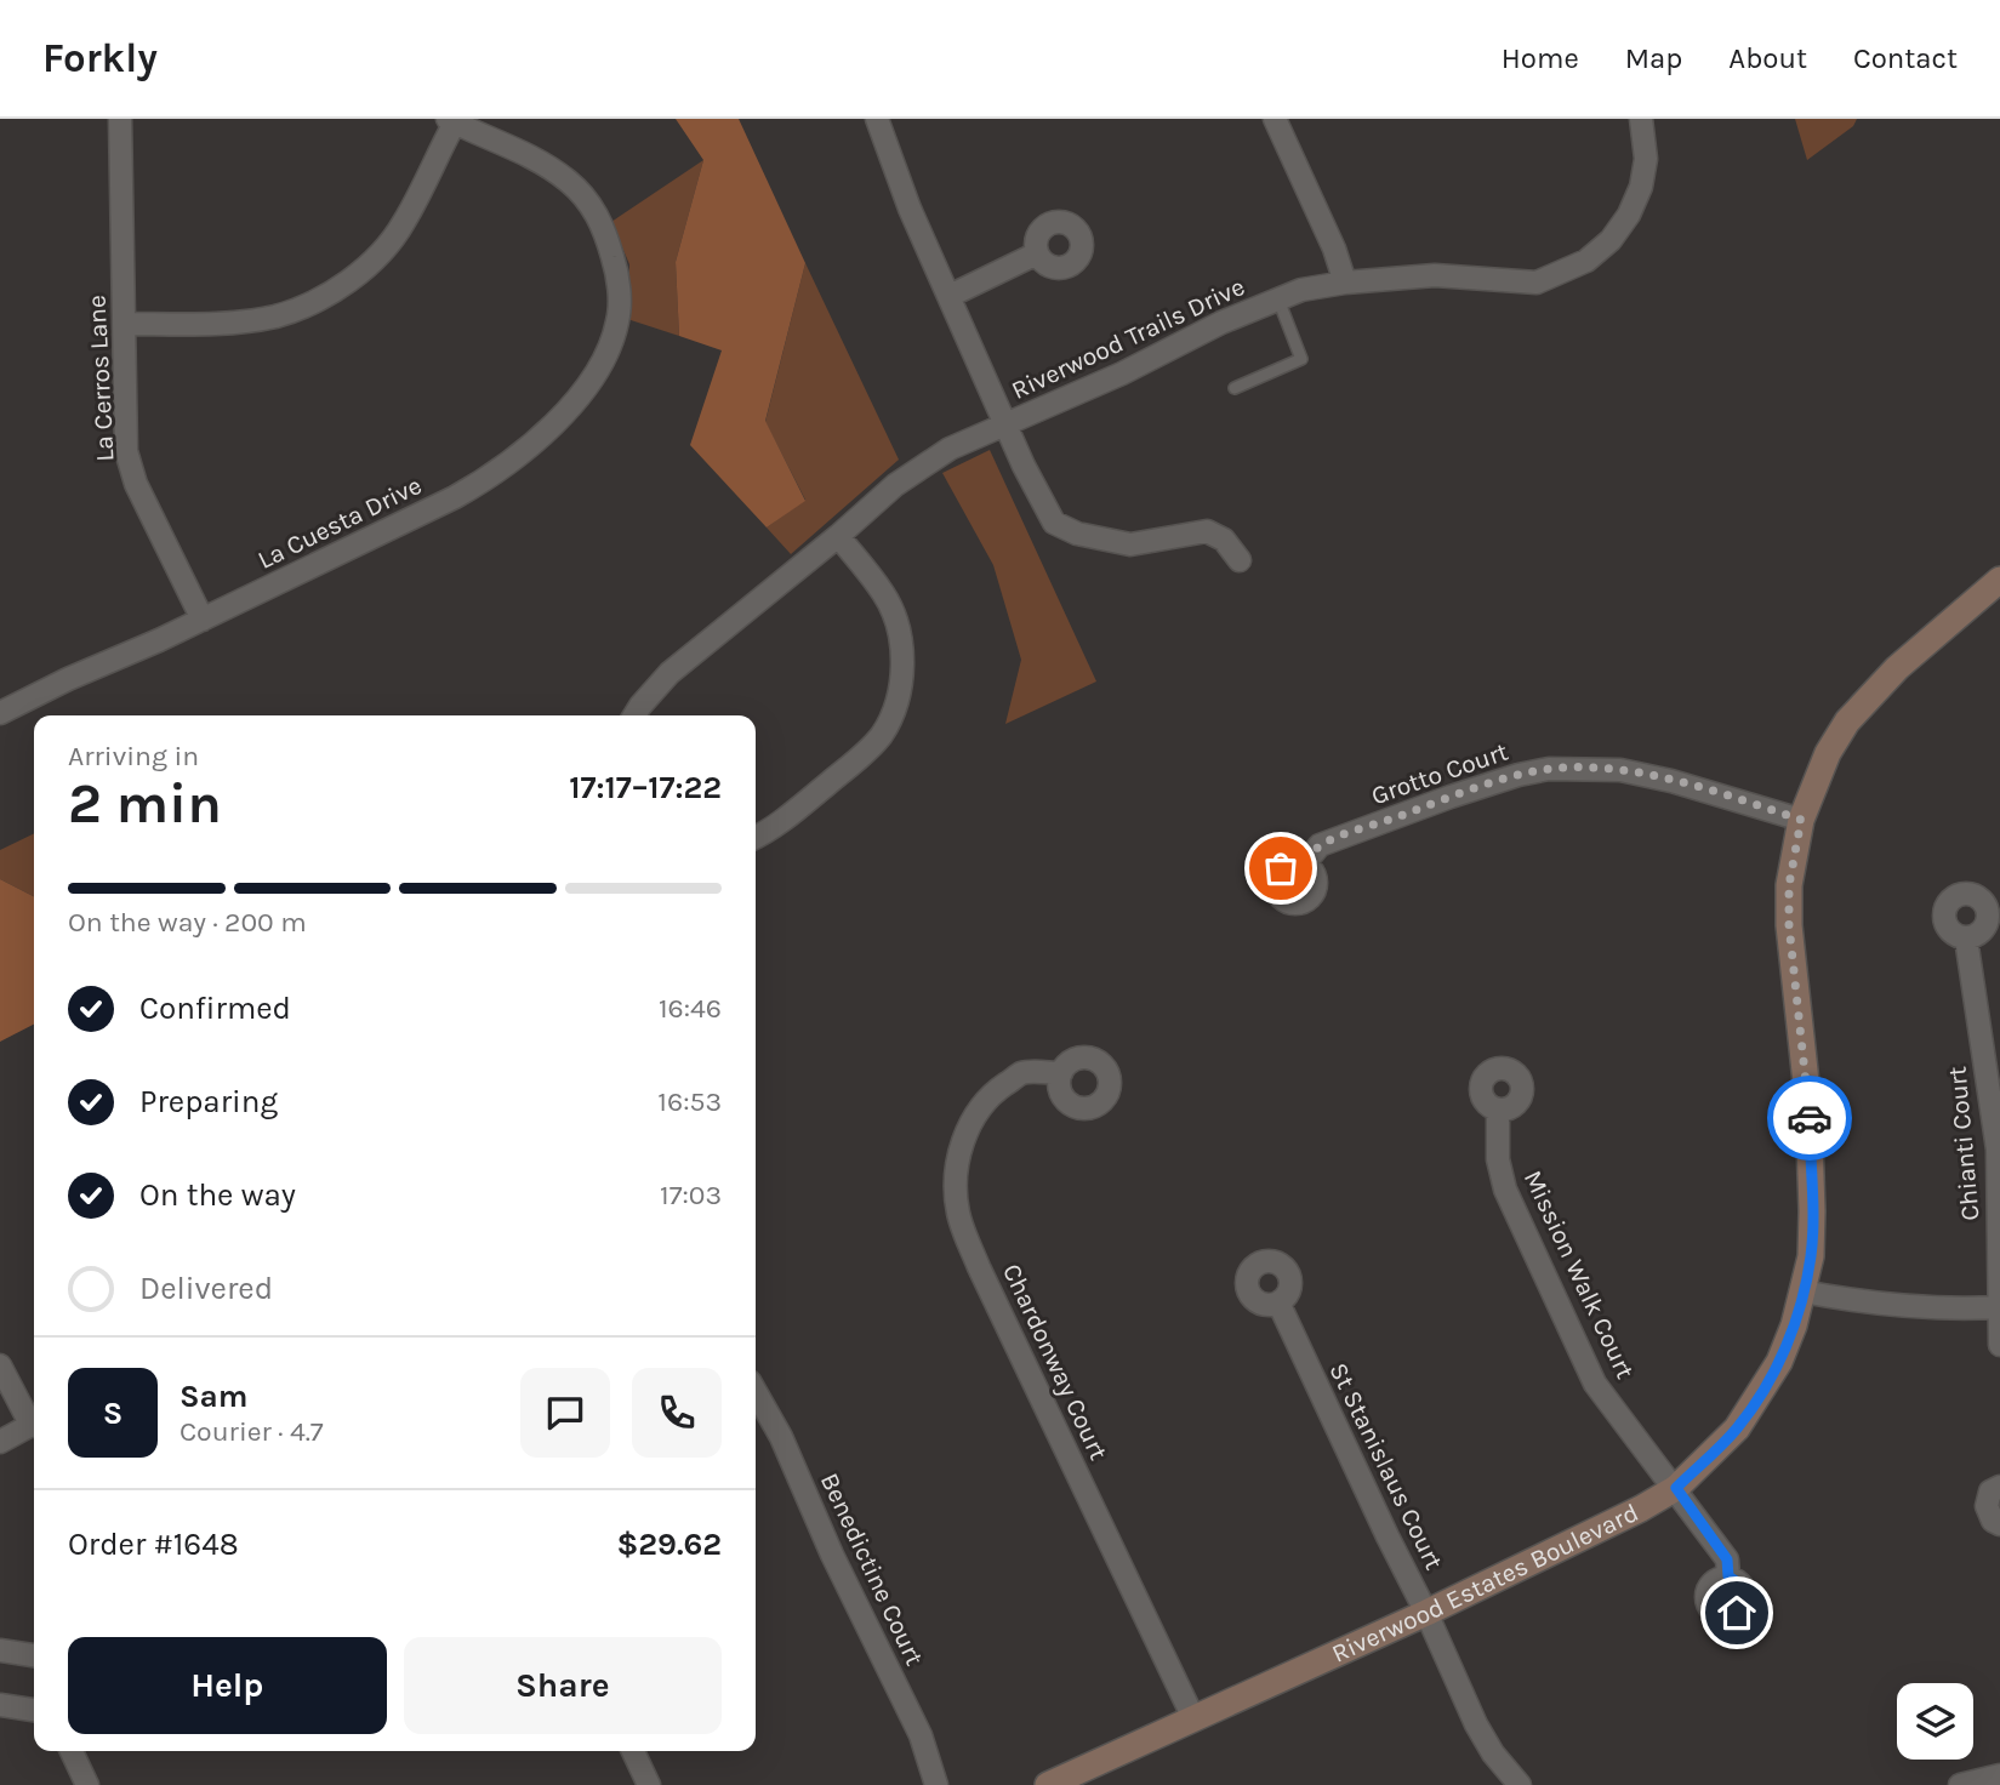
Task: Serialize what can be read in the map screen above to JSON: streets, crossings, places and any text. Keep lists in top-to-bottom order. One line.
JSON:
{"streets":{"street":["Riverwood Trails Drive","La Cerros Lane","La Cuesta Drive","Grotto Court","Chianti Court","Mission Walk Court","Chardonway Court","St Stanislaus Court","Benedictine Court","Riverwood Estates Boulevard"]},"crossings":[["La Cerros Lane","La Cuesta Drive"],["Grotto Court","Riverwood Estates Boulevard"],["Mission Walk Court","Riverwood Estates Boulevard"],["Chardonway Court","Riverwood Estates Boulevard"],["St Stanislaus Court","Riverwood Estates Boulevard"]],"page":{"header":"Forkly","nav":["Home","Map","About","Contact"],"heading":["2 min","Arriving in","17:17–17:22"],"panel":["Sam","Courier · 4.7","Order #1648","$29.62"],"bar":"On the way · 200 m","list":[["Confirmed","16:46"],["Preparing","16:53"],["On the way","17:03"],"Delivered"],"round":"S","buttons":["Help","Share"]}}
